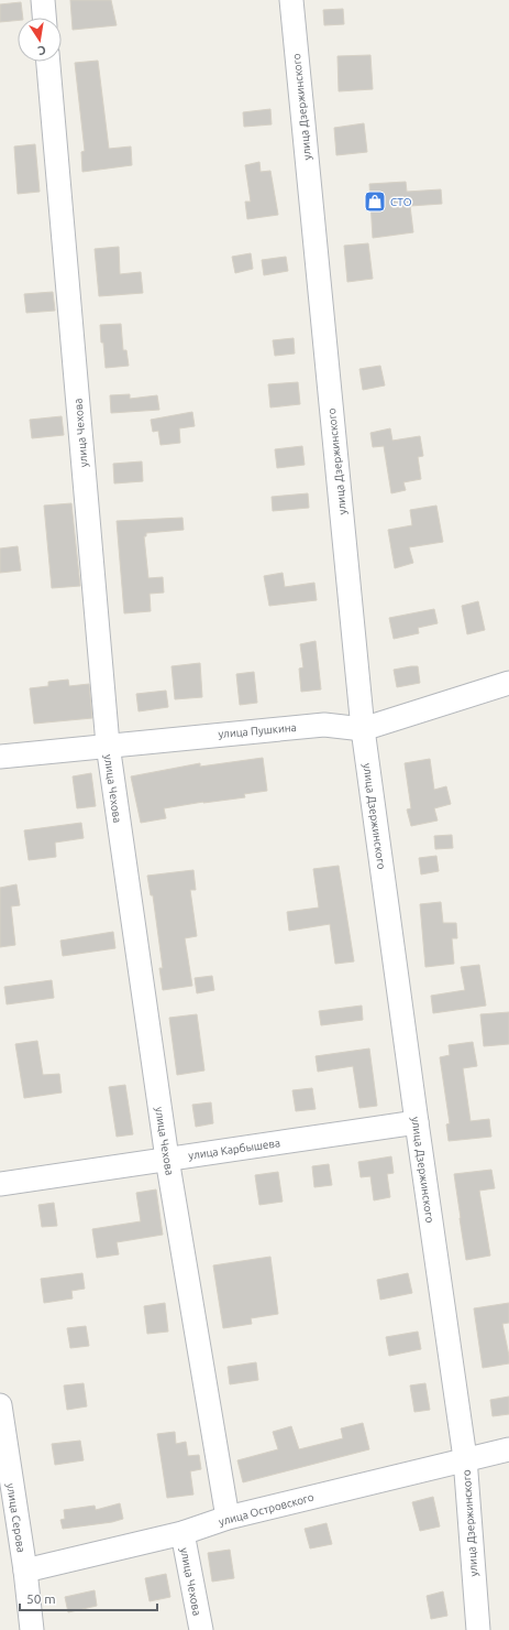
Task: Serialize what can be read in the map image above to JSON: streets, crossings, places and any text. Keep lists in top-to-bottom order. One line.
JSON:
{"streets":{"street":["улица Дзержинского","улица Чехова","улица Пушкина","улица Карбышева","улица Островского","улица Серова"]},"crossings":[["улица Дзержинского","улица Пушкина"],["улица Дзержинского","улица Карбышева"],["улица Дзержинского","улица Островского"],["улица Чехова","улица Пушкина"],["улица Чехова","улица Карбышева"],["улица Чехова","улица Островского"],["улица Островского","улица Серова"]],"places":{"shop":["СТО"]},"scale_bar":"50 m","north":"bottom"}
